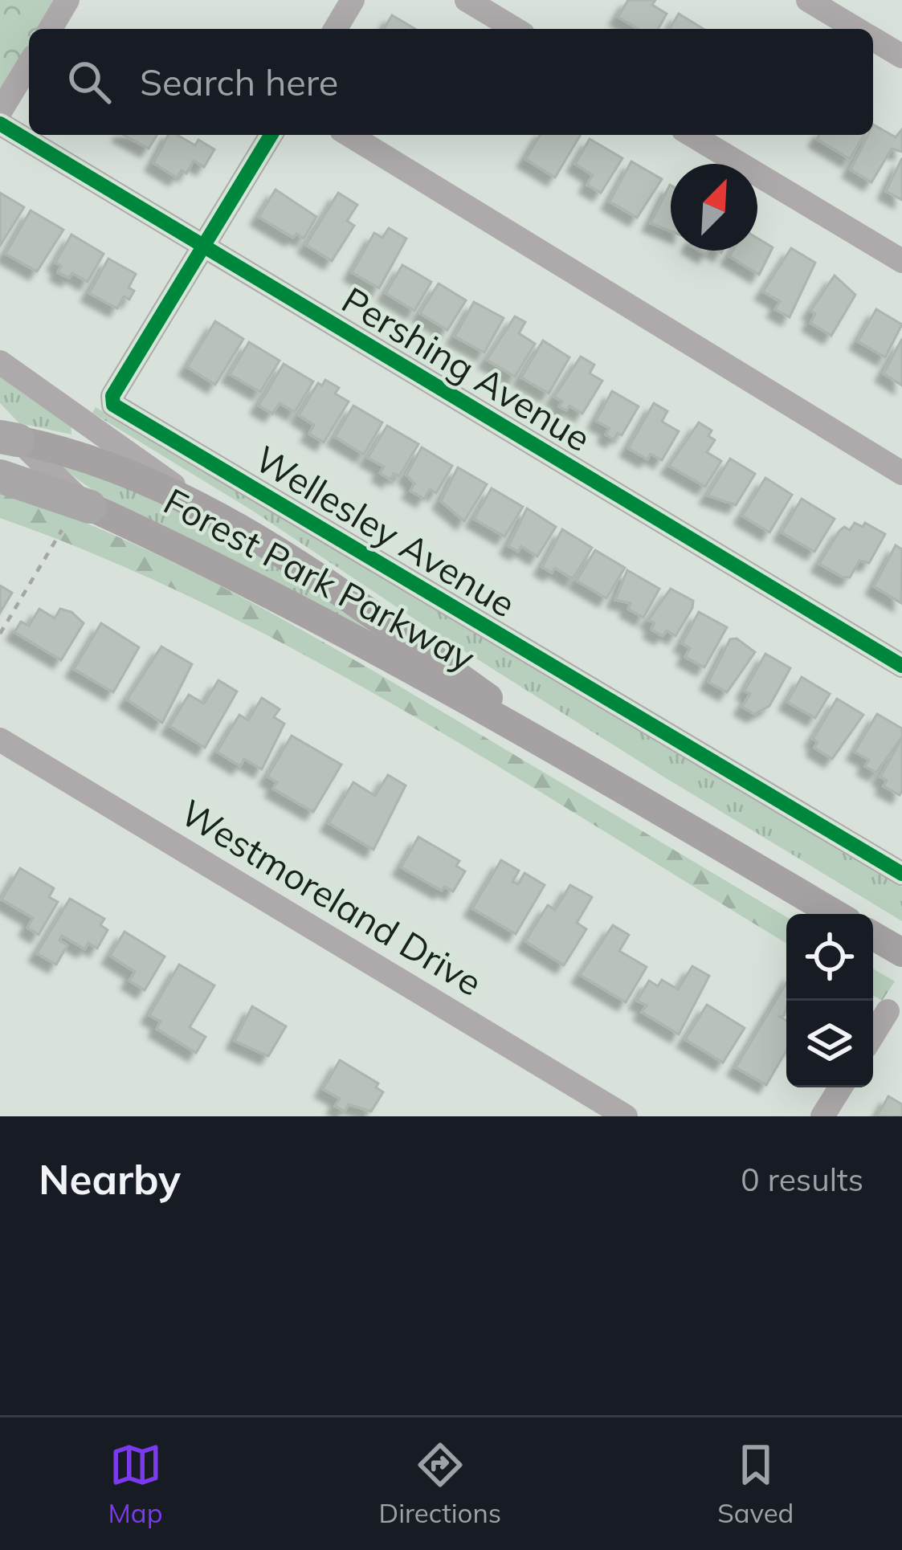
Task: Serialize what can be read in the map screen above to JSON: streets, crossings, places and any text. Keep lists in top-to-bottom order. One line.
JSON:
{"streets":{"highway":["Forest Park Parkway"],"street":["Pershing Avenue","Wellesley Avenue","Westmoreland Drive"]},"crossings":[["Pershing Avenue","Wellesley Avenue"]],"north":"top right","page":{"search":"Search here","heading":["Nearby","0 results"],"nav":["Map","Directions","Saved"]}}
